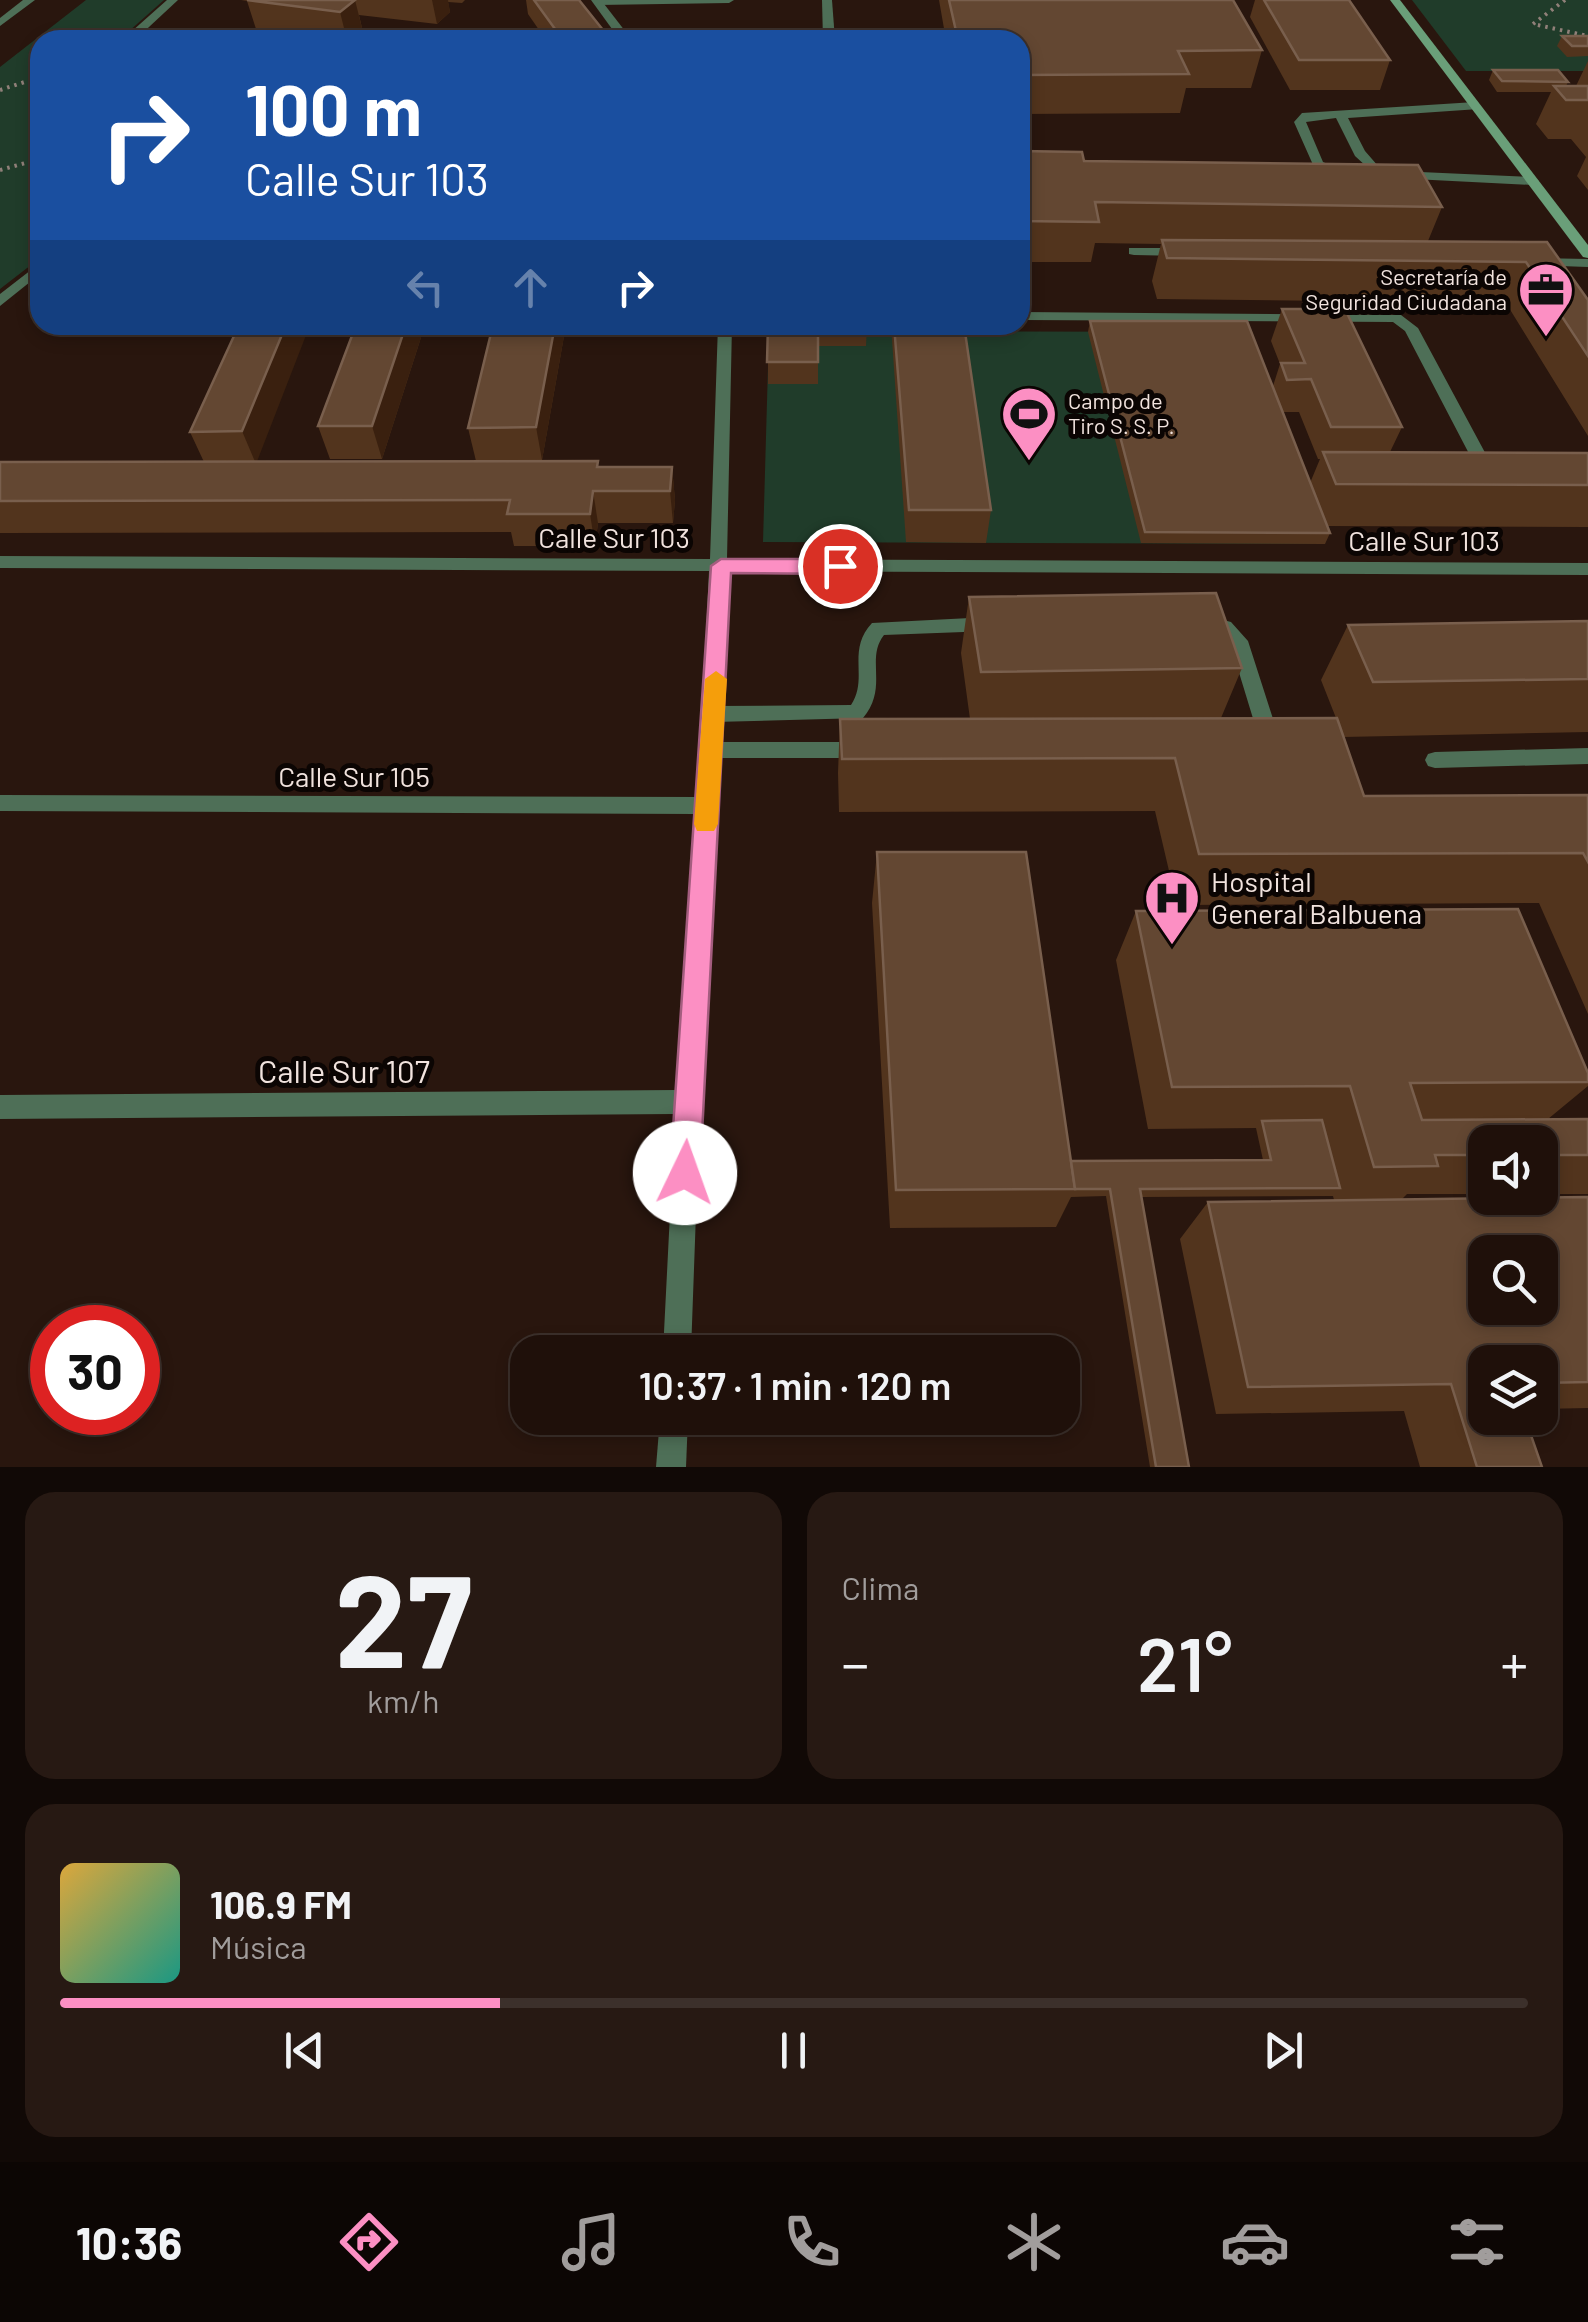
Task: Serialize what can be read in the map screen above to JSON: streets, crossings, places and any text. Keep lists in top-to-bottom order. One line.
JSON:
{"streets":{"street":["Calle Sur 103","Calle Sur 105","Calle Sur 107"]},"places":{"office":["Secretaría de Seguridad Ciudadana"],"sports":["Campo de Tiro S. S. P."],"hospital":["Hospital General Balbuena"]},"page":{"turn":["100 m","Calle Sur 103"],"limit":"30","trip":"10:37 · 1 min · 120 m","tile":[["27","km/h"],"Clima"],"heat":["−","21°","+"],"song":["106.9 FM","Música"],"tabs":"10:36"}}
